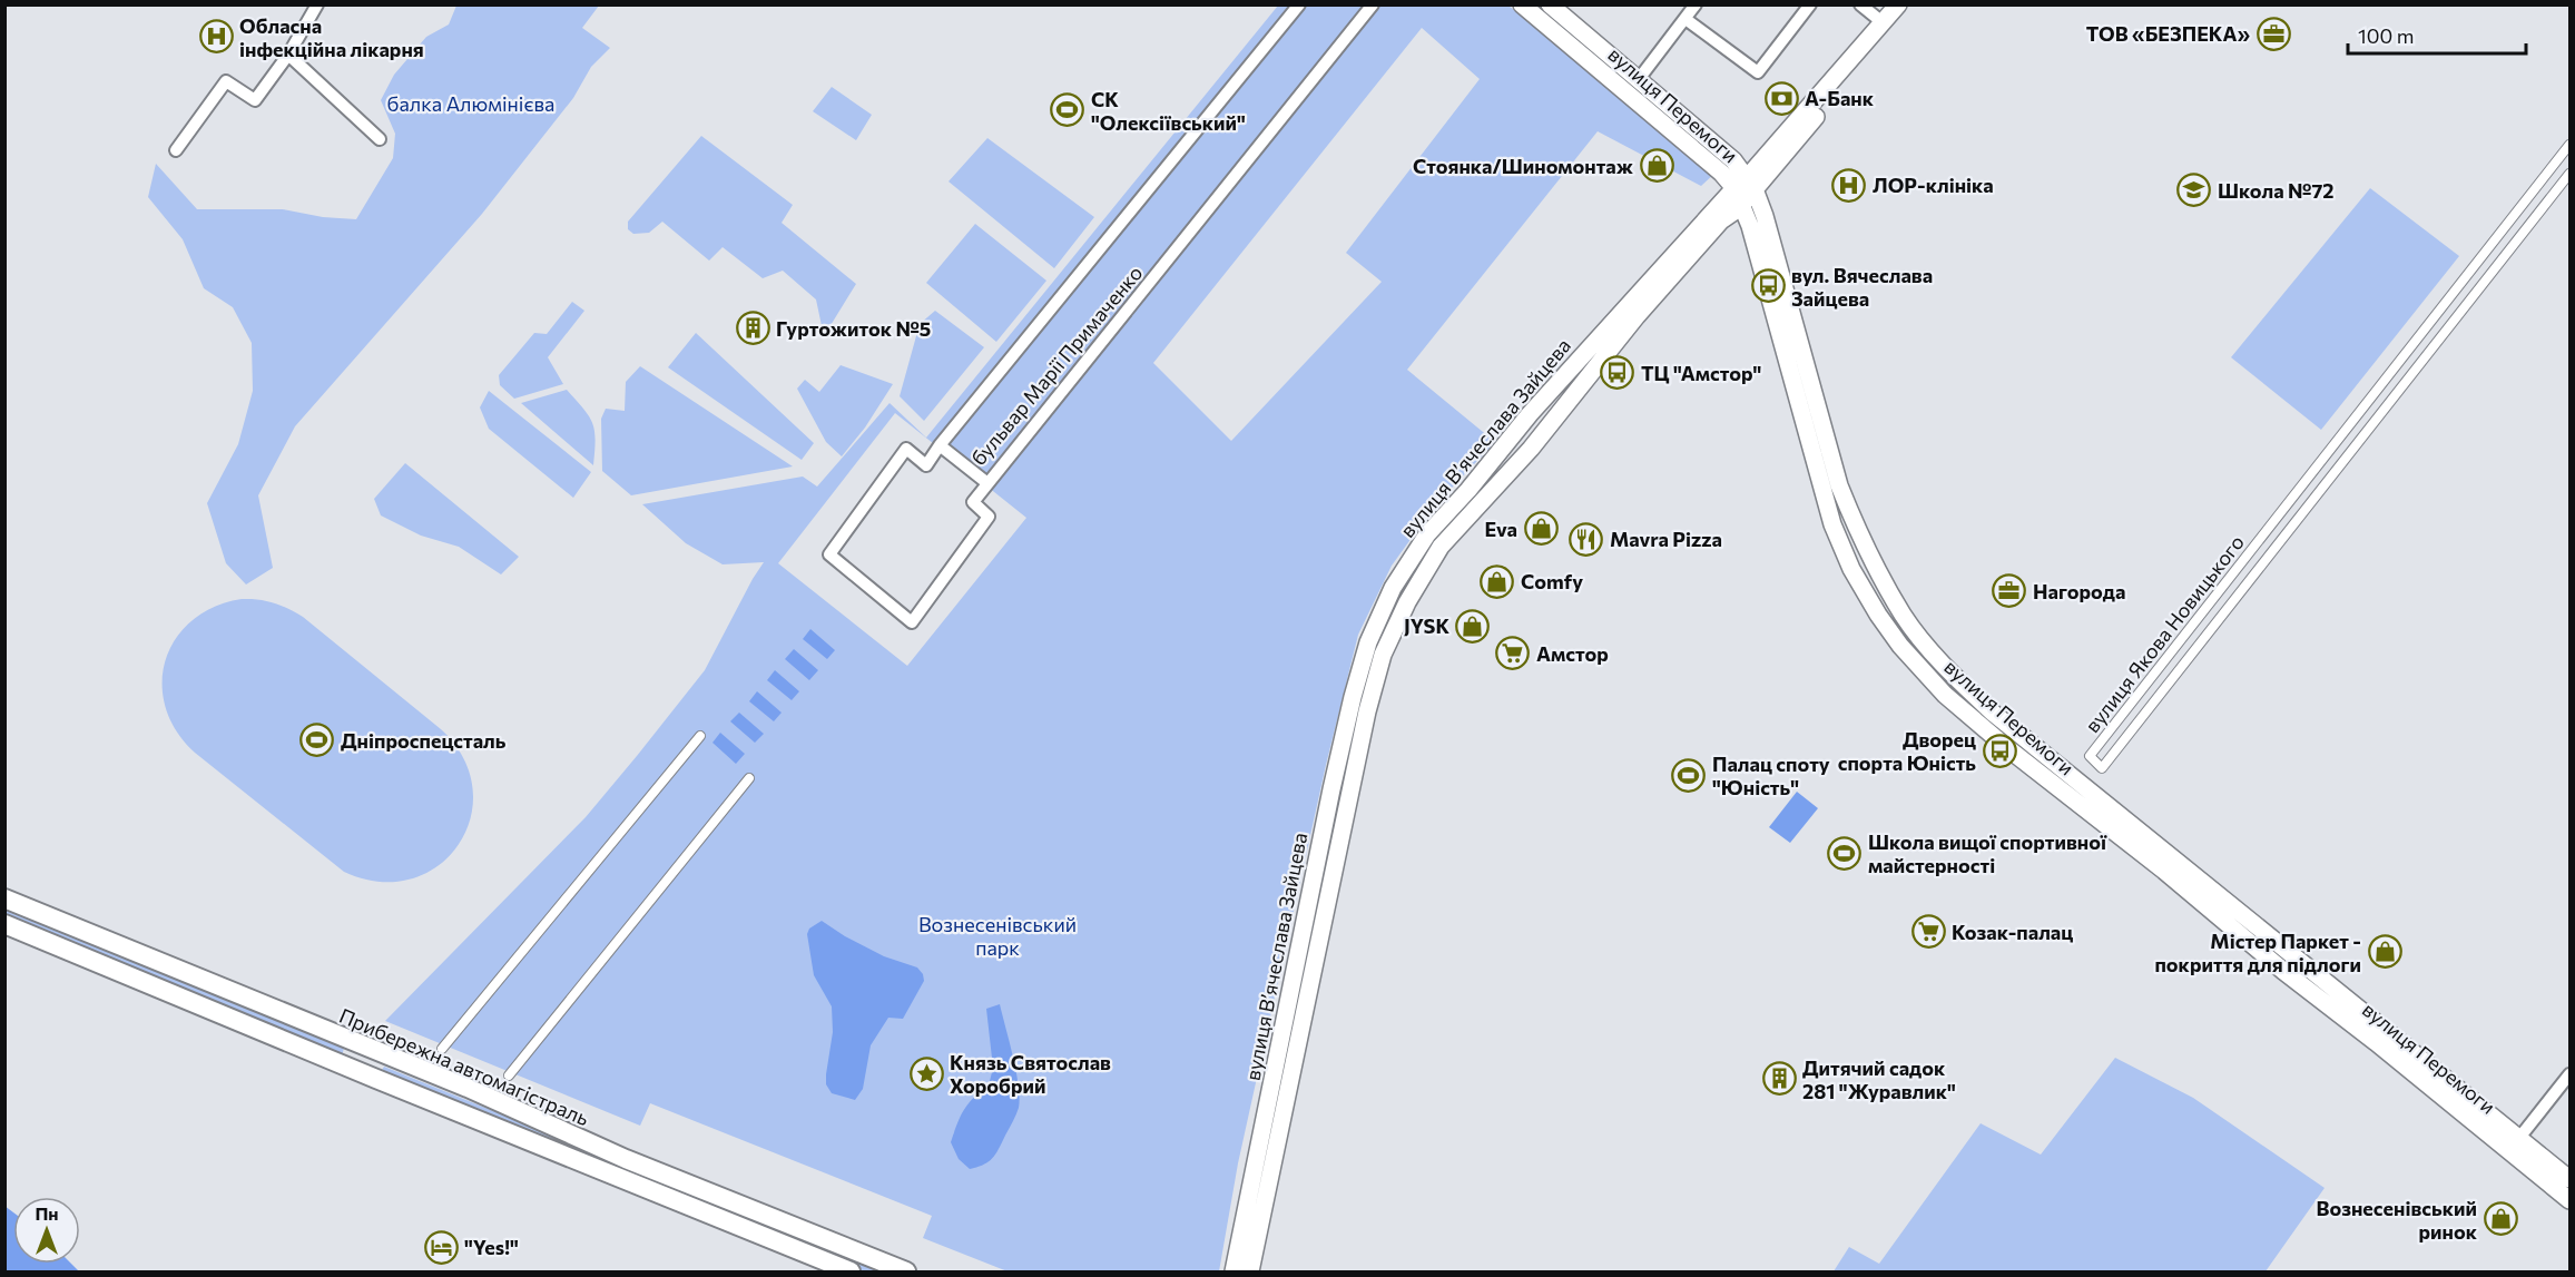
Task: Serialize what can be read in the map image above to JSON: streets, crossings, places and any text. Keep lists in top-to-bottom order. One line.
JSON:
{"streets":{"main road":["вулиця Перемоги","вулиця Вʼячеслава Зайцева","Прибережна автомагістраль"],"street":["бульвар Марії Примаченко","вулиця Якова Новицького"]},"crossings":[["вулиця Перемоги","вулиця Вʼячеслава Зайцева"]],"parks":["балка Алюмінієва","Вознесенівський парк"],"places":{"office":["ТОВ «БЕЗПЕКА»","Нагорода"],"hospital":["Обласна інфекційна лікарня","ЛОР-клініка"],"bank":["А-Банк"],"sports":["СК \"Олексіївський\"","Дніпроспецсталь","Палац споту \"Юність\"","Школа вищої спортивної майстерності"],"shop":["Стоянка/Шиномонтаж","Eva","Comfy","JYSK","Містер Паркет - покриття для підлоги","Вознесенівський ринок"],"school or university":["Школа №72"],"bus stop":["вул. Вячеслава Зайцева","ТЦ \"Амстор\"","Дворец спорта Юність"],"building":["Гуртожиток №5","Дитячий садок 281 \"Журавлик\""],"restaurant":["Mavra Pizza"],"supermarket":["Амстор","Козак-палац"],"place":["Князь Святослав Хоробрий"],"hotel":["\"Yes!\""]},"scale_bar":"100 m","north":"top"}
